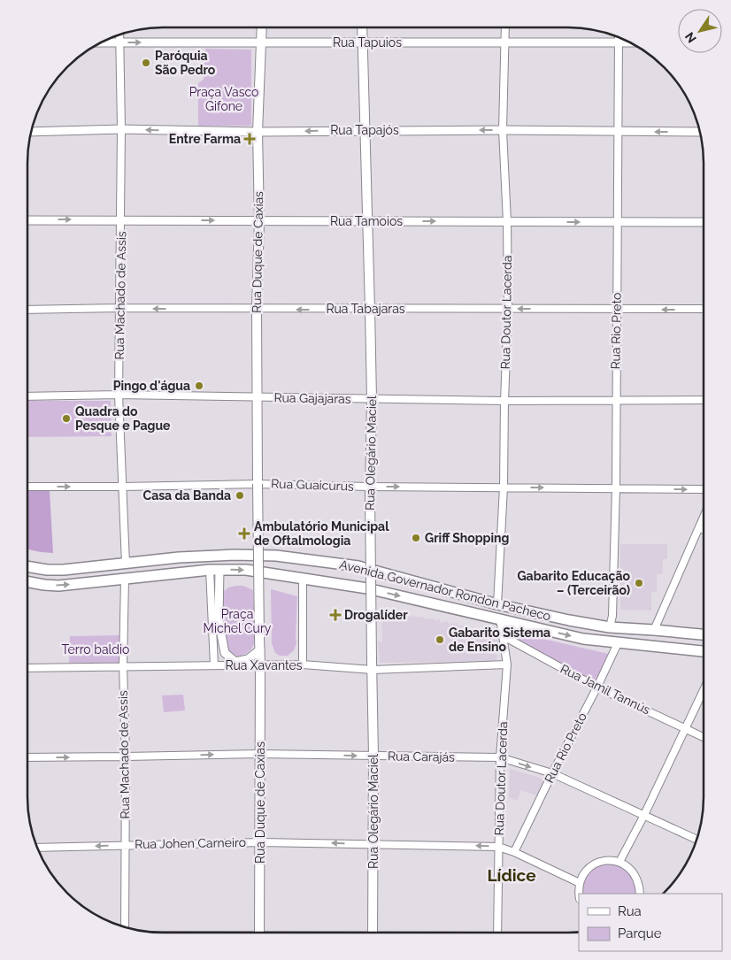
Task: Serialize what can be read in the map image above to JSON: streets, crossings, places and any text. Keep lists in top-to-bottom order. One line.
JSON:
{"streets":{"main road":["Rua Duque de Caxias","Rua Olegário Maciel","Avenida Governador Rondon Pacheco"],"street":["Rua Tapuios","Rua Tapajós","Rua Tamoios","Rua Machado de Assis","Rua Tabajaras","Rua Doutor Lacerda","Rua Rio Preto","Rua Gajajaras","Rua Guaicurus","Rua Xavantes","Rua Jamil Tannús","Rua Carajás","Rua Johen Carneiro"]},"crossings":[["Rua Tapuios","Rua Duque de Caxias"],["Rua Tapuios","Rua Machado de Assis"],["Rua Tapuios","Rua Doutor Lacerda"],["Rua Tapuios","Rua Rio Preto"],["Rua Tapuios","Rua Olegário Maciel"],["Rua Tapajós","Rua Duque de Caxias"],["Rua Tapajós","Rua Machado de Assis"],["Rua Tapajós","Rua Doutor Lacerda"],["Rua Tapajós","Rua Rio Preto"],["Rua Tapajós","Rua Olegário Maciel"],["Rua Tamoios","Rua Duque de Caxias"],["Rua Tamoios","Rua Machado de Assis"],["Rua Tamoios","Rua Doutor Lacerda"],["Rua Tamoios","Rua Rio Preto"],["Rua Tamoios","Rua Olegário Maciel"],["Rua Duque de Caxias","Rua Tabajaras"],["Rua Duque de Caxias","Rua Gajajaras"],["Rua Duque de Caxias","Rua Guaicurus"],["Rua Duque de Caxias","Rua Xavantes"],["Rua Duque de Caxias","Rua Carajás"],["Rua Duque de Caxias","Rua Johen Carneiro"],["Rua Machado de Assis","Rua Tabajaras"],["Rua Machado de Assis","Rua Gajajaras"],["Rua Machado de Assis","Rua Guaicurus"],["Rua Machado de Assis","Avenida Governador Rondon Pacheco"],["Rua Machado de Assis","Rua Xavantes"],["Rua Machado de Assis","Rua Carajás"],["Rua Machado de Assis","Rua Johen Carneiro"],["Rua Tabajaras","Rua Doutor Lacerda"],["Rua Tabajaras","Rua Rio Preto"],["Rua Tabajaras","Rua Olegário Maciel"],["Rua Doutor Lacerda","Rua Gajajaras"],["Rua Doutor Lacerda","Rua Guaicurus"],["Rua Doutor Lacerda","Avenida Governador Rondon Pacheco"],["Rua Doutor Lacerda","Rua Xavantes"],["Rua Doutor Lacerda","Rua Jamil Tannús"],["Rua Doutor Lacerda","Rua Carajás"],["Rua Doutor Lacerda","Rua Johen Carneiro"],["Rua Rio Preto","Rua Gajajaras"],["Rua Rio Preto","Rua Guaicurus"],["Rua Rio Preto","Avenida Governador Rondon Pacheco"],["Rua Rio Preto","Rua Jamil Tannús"],["Rua Rio Preto","Rua Carajás"],["Rua Rio Preto","Rua Johen Carneiro"],["Rua Gajajaras","Rua Olegário Maciel"],["Rua Olegário Maciel","Rua Guaicurus"],["Rua Olegário Maciel","Rua Xavantes"],["Rua Olegário Maciel","Rua Carajás"],["Rua Olegário Maciel","Rua Johen Carneiro"]],"one_way":["Rua Tapajós","Rua Tamoios","Rua Tabajaras","Rua Guaicurus","Rua Carajás","Rua Johen Carneiro"],"districts":["Lídice"],"parks":["Praça Vasco Gifone","Praça Michel Cury","Terro baldio"],"places":{"other":["Paróquia São Pedro","Pingo d'água","Quadra do Pesque e Pague","Casa da Banda","Griff Shopping","Gabarito Educação – (Terceirão)","Gabarito Sistema de Ensino"],"health":["Entre Farma","Ambulatório Municipal de Oftalmologia","Drogalíder"]},"legend":["Rua","Parque"],"north":"bottom left"}
